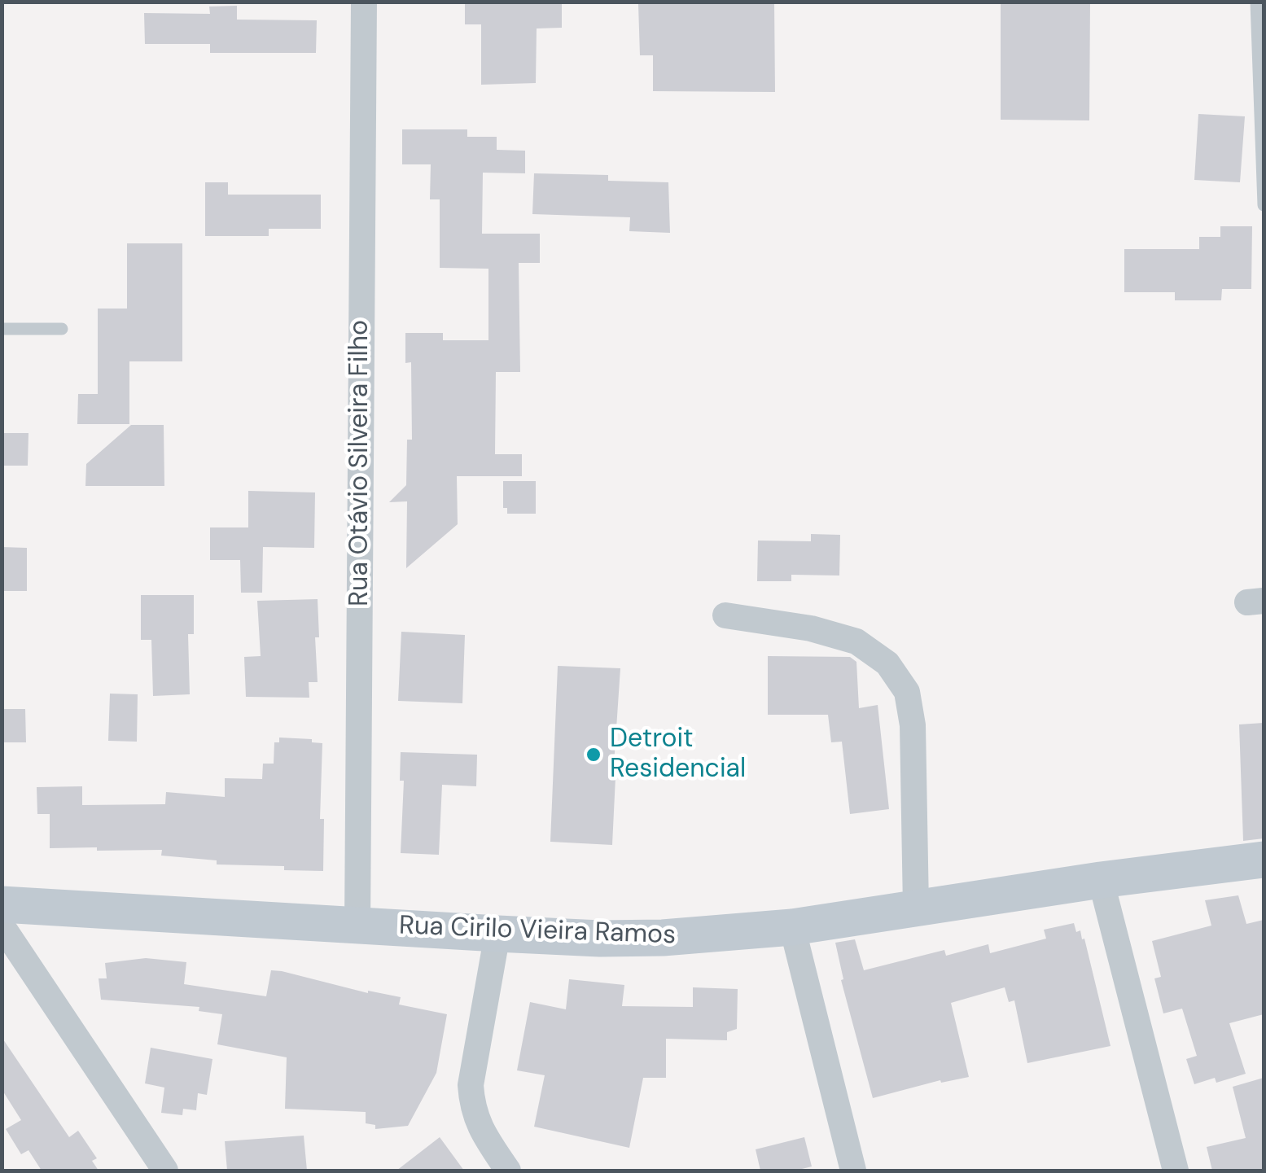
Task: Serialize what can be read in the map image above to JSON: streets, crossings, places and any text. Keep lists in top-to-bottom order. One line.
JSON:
{"streets":{"main road":["Rua Cirilo Vieira Ramos"],"street":["Rua Otávio Silveira Filho"]},"crossings":[["Rua Otávio Silveira Filho","Rua Cirilo Vieira Ramos"]],"places":["Detroit Residencial"]}
